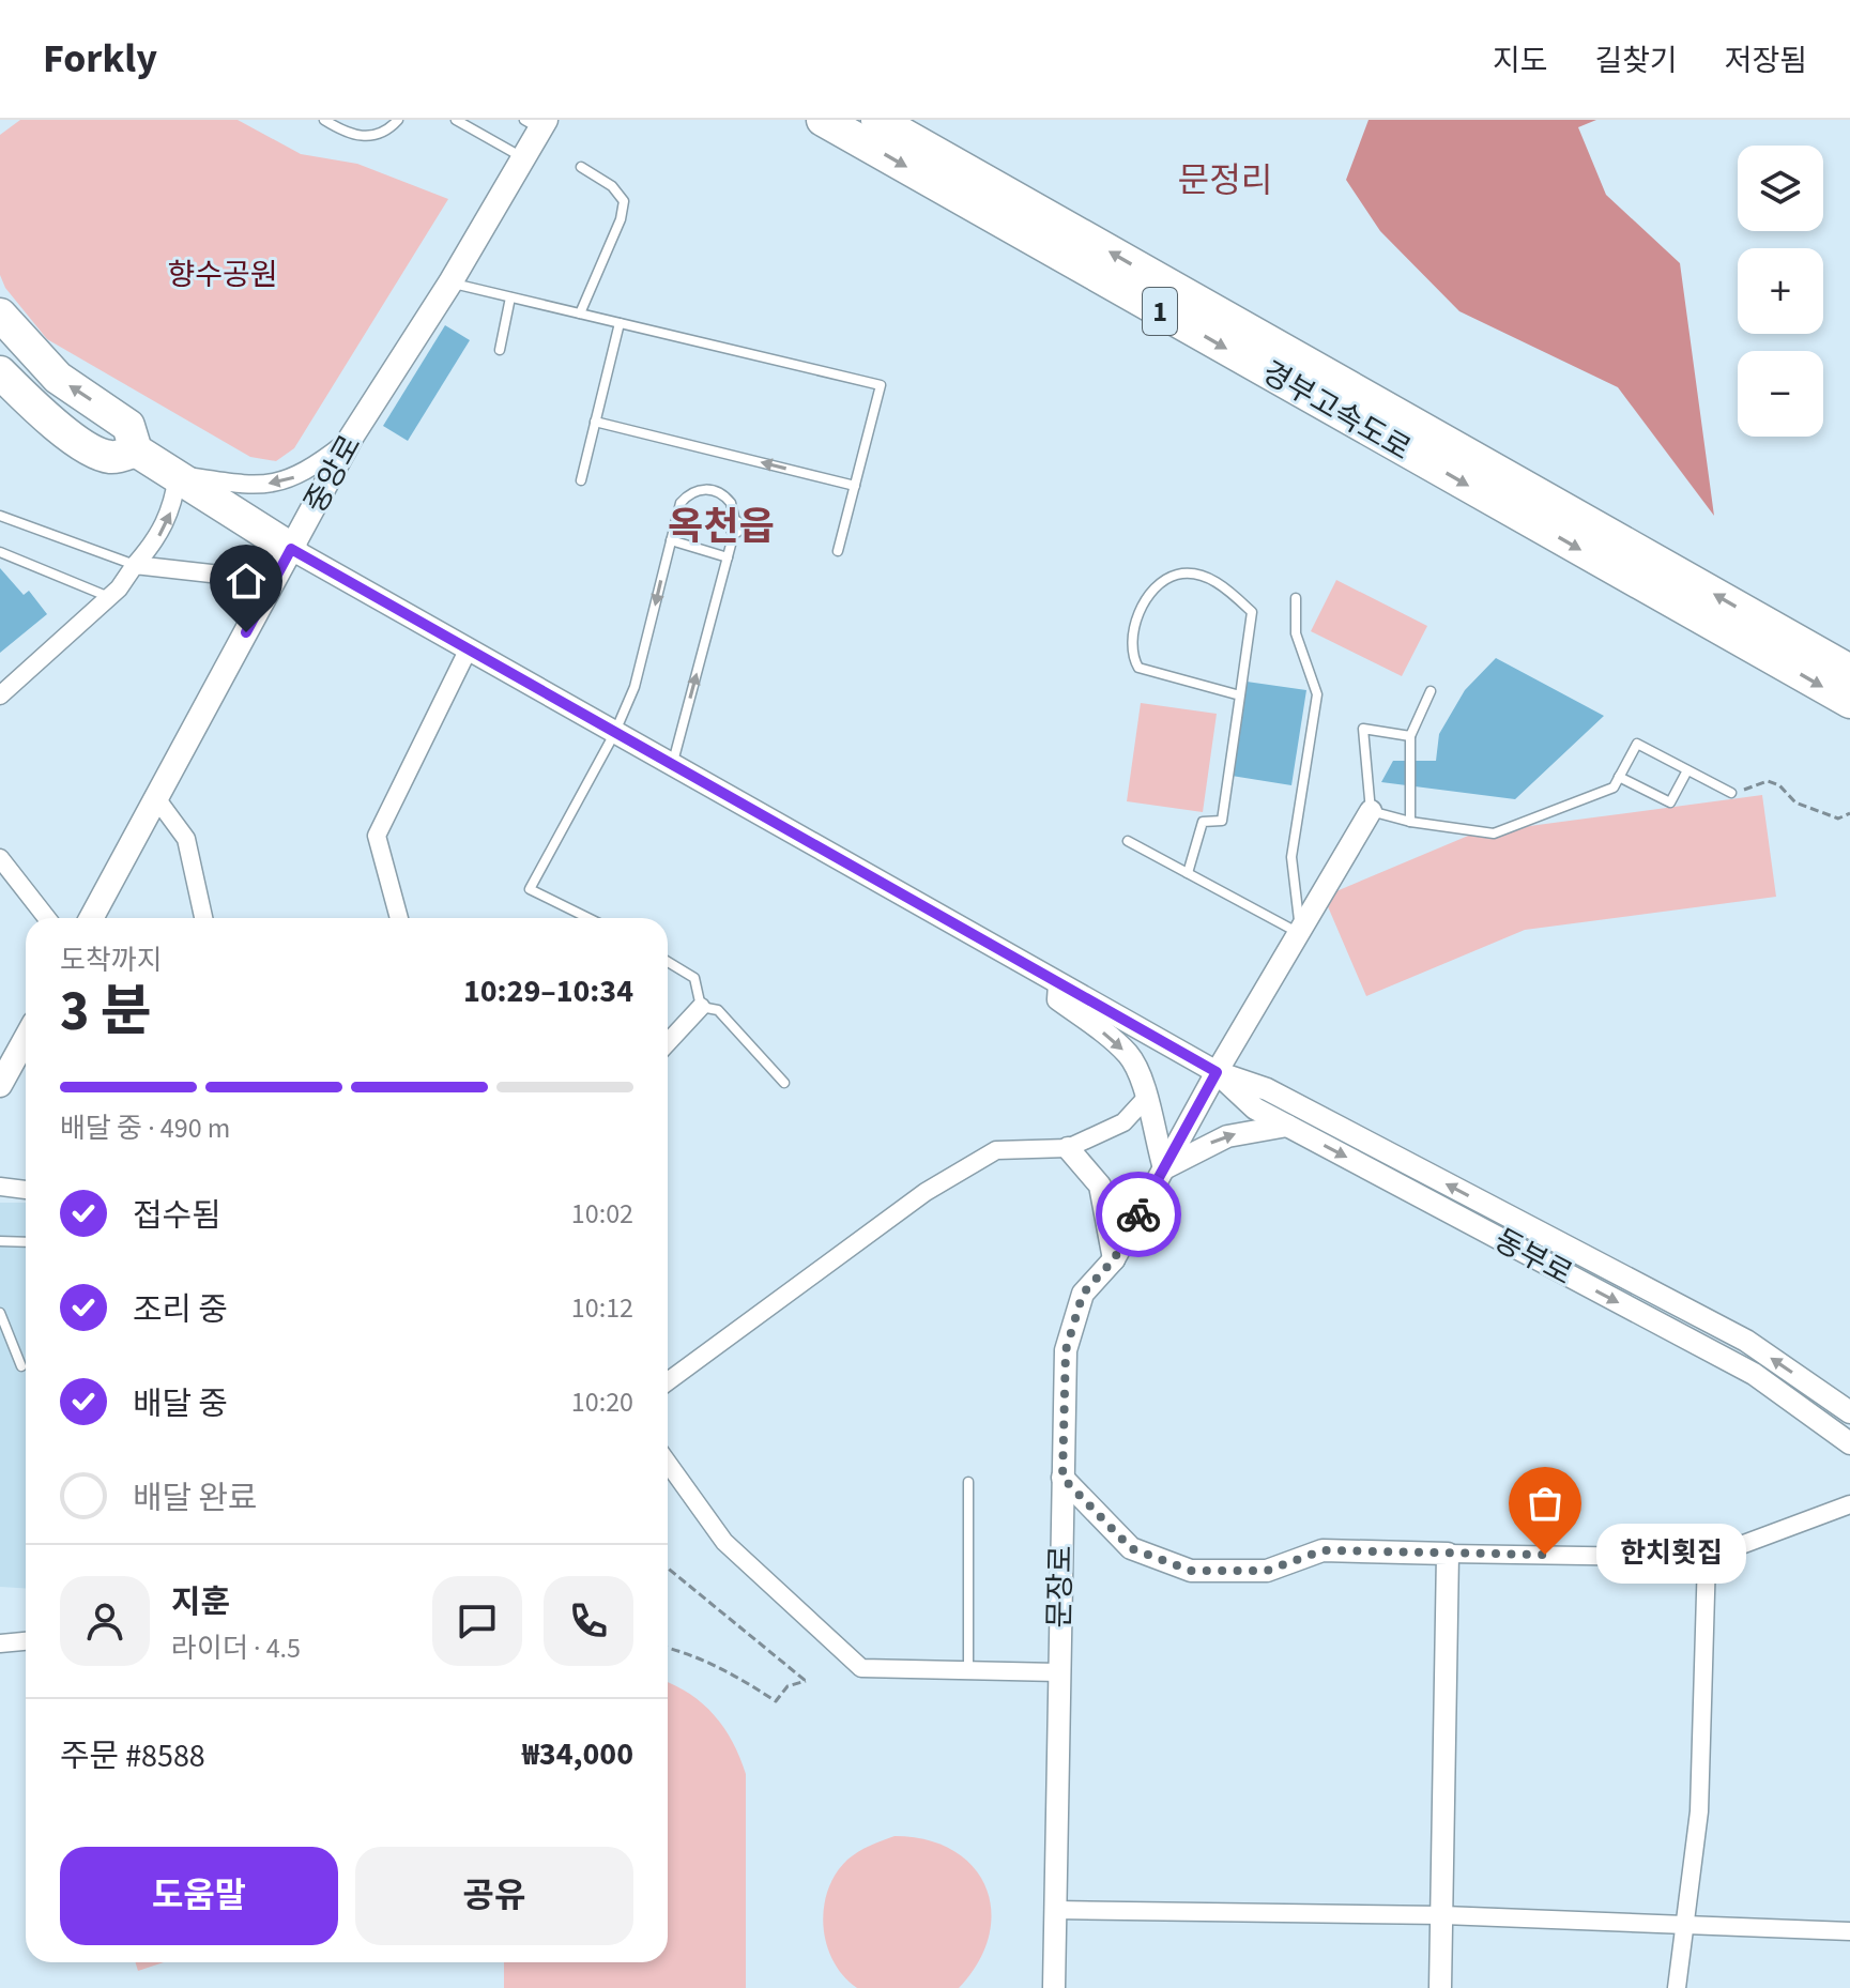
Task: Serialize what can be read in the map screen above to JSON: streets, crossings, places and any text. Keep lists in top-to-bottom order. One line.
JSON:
{"streets":{"highway":["1","경부고속도로"],"main road":["중앙로"],"street":["동부로","문장로"]},"crossings":[["중앙로","동부로"],["동부로","문장로"]],"districts":["문정리","옥천읍"],"parks":["향수공원"],"places":["한치횟집"],"page":{"header":"Forkly","nav":["지도","길찾기","저장됨"],"map_buttons":["+","−"],"heading":["3 분","도착까지","10:29–10:34"],"panel":["지훈","라이더 · 4.5","주문 #8588","₩34,000"],"bar":"배달 중 · 490 m","list":[["접수됨","10:02"],["조리 중","10:12"],["배달 중","10:20"],"배달 완료"],"bubble":"한치횟집","buttons":["도움말","공유"]}}
